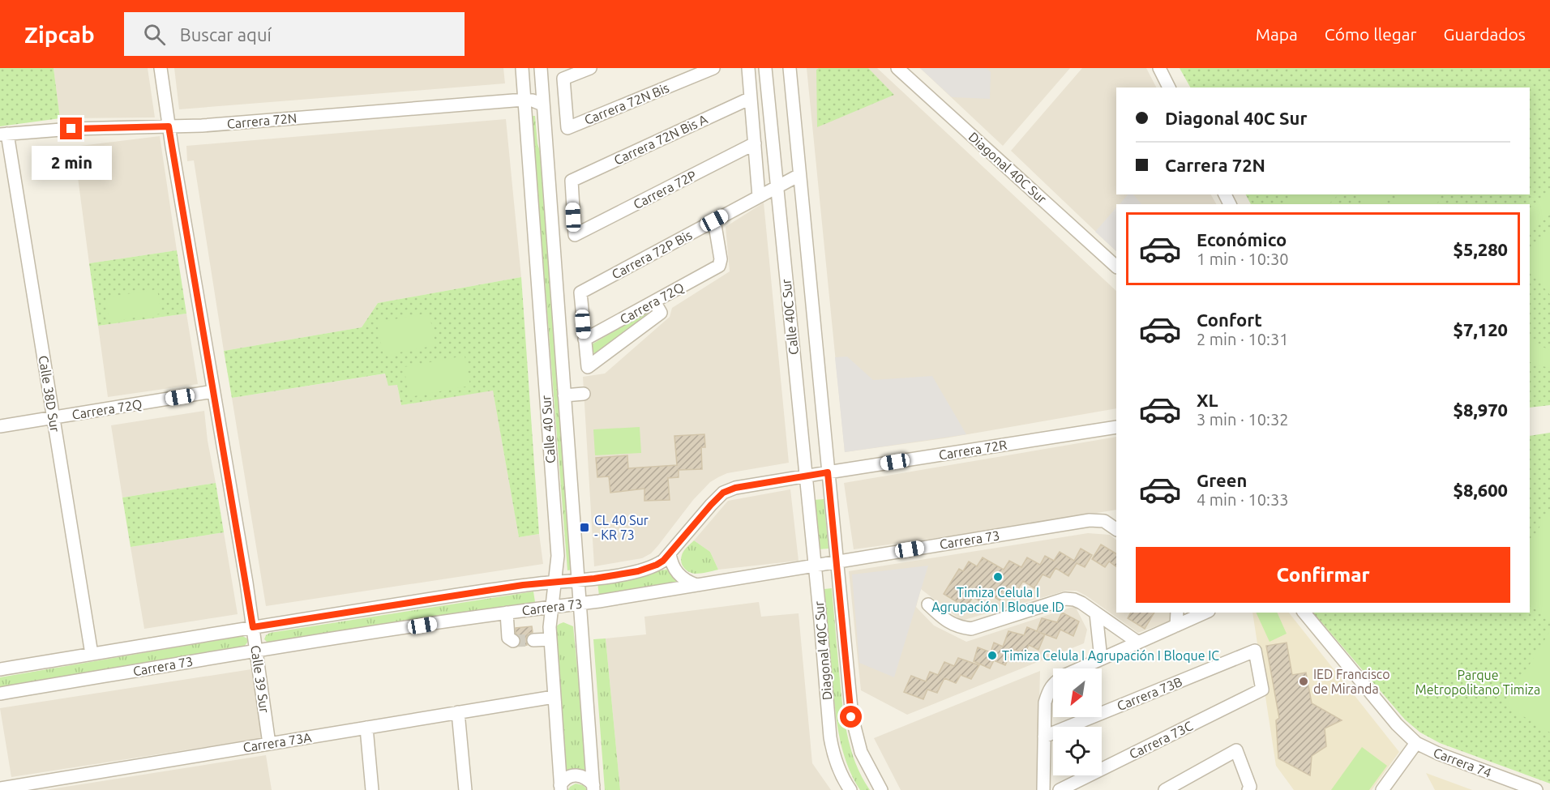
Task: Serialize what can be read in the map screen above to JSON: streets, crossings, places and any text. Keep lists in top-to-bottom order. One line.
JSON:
{"streets":{"street":["Carrera 72N Bis","Carrera 72N","Carrera 72N Bis A","Diagonal 40C Sur","Carrera 72P","Carrera 72P Bis","Carrera 72Q","Calle 40C Sur","Calle 38D Sur","Calle 40 Sur","Carrera 72R","Carrera 73","Calle 39 Sur","Carrera 73B","Carrera 73C","Carrera 73A","Carrera 74"]},"crossings":[["Carrera 72N","Calle 38D Sur"],["Carrera 72N","Calle 40 Sur"],["Carrera 72N","Calle 39 Sur"],["Carrera 72N Bis A","Carrera 72P"],["Diagonal 40C Sur","Calle 40C Sur"],["Diagonal 40C Sur","Carrera 73"],["Carrera 72P Bis","Carrera 72Q"],["Carrera 72P Bis","Calle 40C Sur"],["Carrera 72Q","Calle 38D Sur"],["Carrera 72Q","Calle 39 Sur"],["Calle 40C Sur","Carrera 72R"],["Calle 40C Sur","Carrera 73"],["Calle 38D Sur","Carrera 73"],["Calle 40 Sur","Carrera 73"],["Calle 40 Sur","Carrera 73A"],["Carrera 72R","Carrera 73"],["Carrera 73","Calle 39 Sur"],["Calle 39 Sur","Carrera 73A"],["Carrera 73B","Carrera 73C"]],"parks":["Parque Metropolitano Timiza"],"places":{"transit":["CL 40 Sur - KR 73"],"other":["Timiza Celula I Agrupación I Bloque ID","Timiza Celula I Agrupación I Bloque IC","IED Francisco de Miranda"]},"north":"bottom left","page":{"header":"Zipcab","search":"Buscar aquí","nav":["Mapa","Cómo llegar","Guardados"],"banner":["Diagonal 40C Sur","Carrera 72N"],"bubble":"2 min","list":[{"name":"Económico","note":"1 min · 10:30","value":"$5,280"},{"name":"Confort","note":"2 min · 10:31","value":"$7,120"},{"name":"XL","note":"3 min · 10:32","value":"$8,970"},{"name":"Green","note":"4 min · 10:33","value":"$8,600"}],"buttons":"Confirmar"}}
